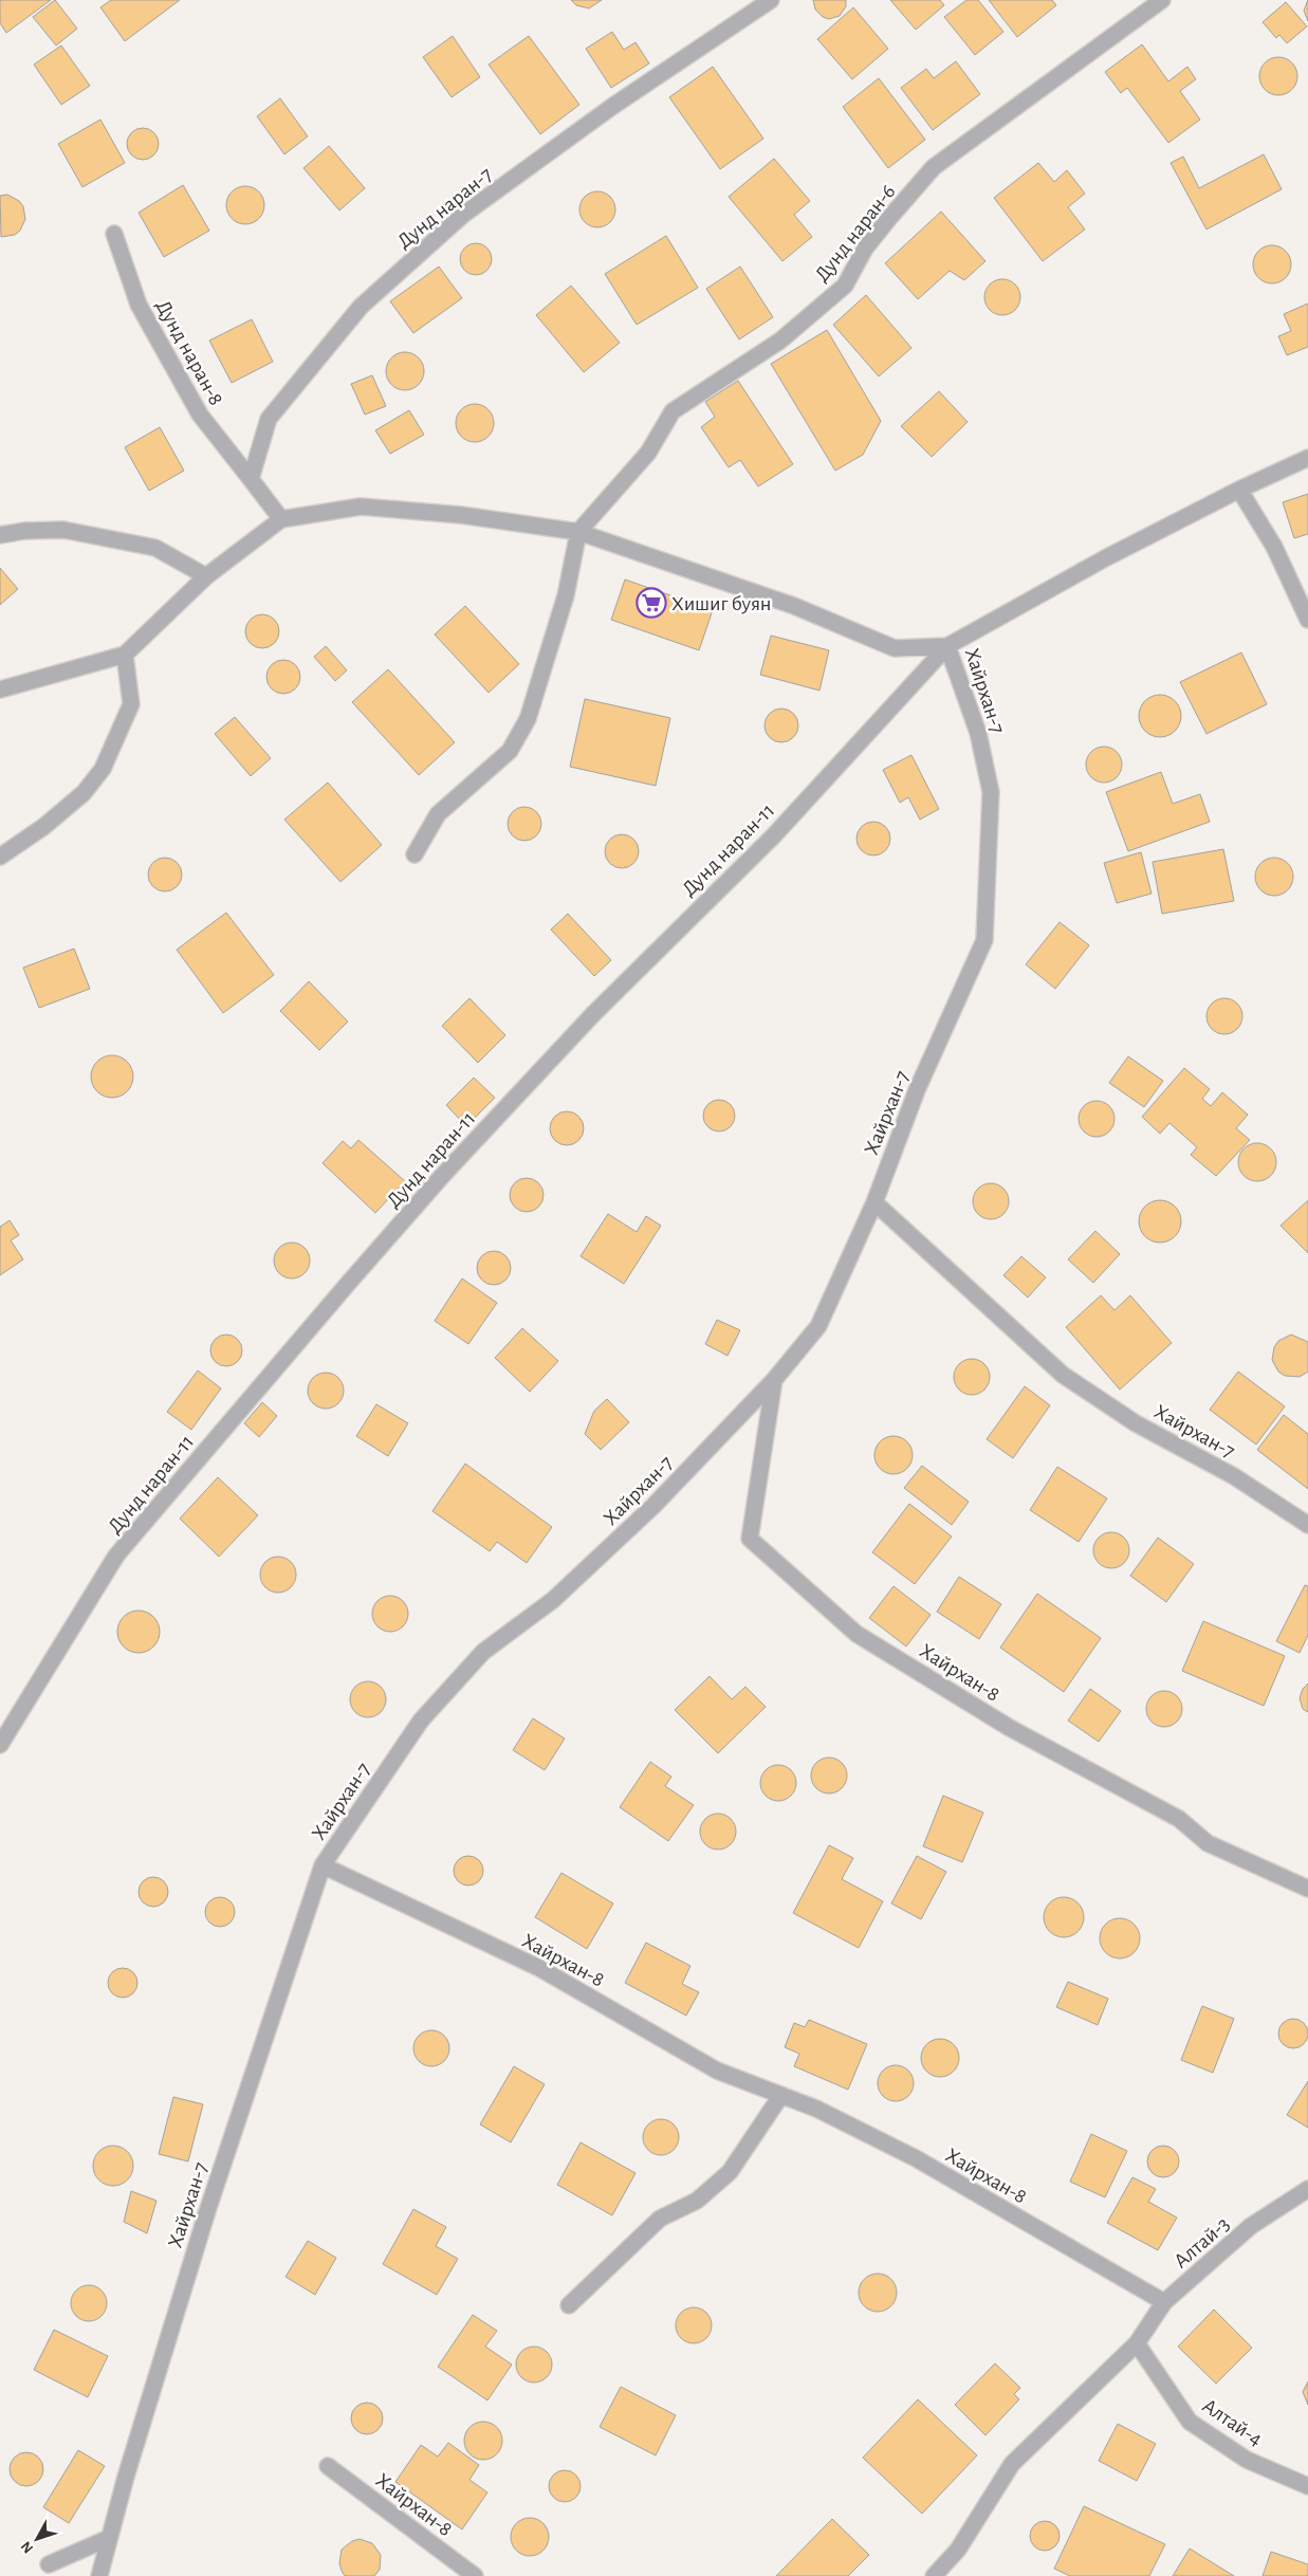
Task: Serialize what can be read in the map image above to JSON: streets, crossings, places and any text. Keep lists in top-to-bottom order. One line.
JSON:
{"streets":{"street":["Дунд наран-7","Дунд наран-6","Дунд наран-8","Хайрхан-7","Дунд наран-11","Хайрхан-8","Алтай-3","Алтай-4"]},"crossings":[["Дунд наран-7","Дунд наран-8"],["Хайрхан-7","Дунд наран-11"],["Хайрхан-7","Хайрхан-8"],["Хайрхан-8","Алтай-3"],["Алтай-3","Алтай-4"]],"places":{"supermarket":["Хишиг буян"]},"north":"bottom left"}
